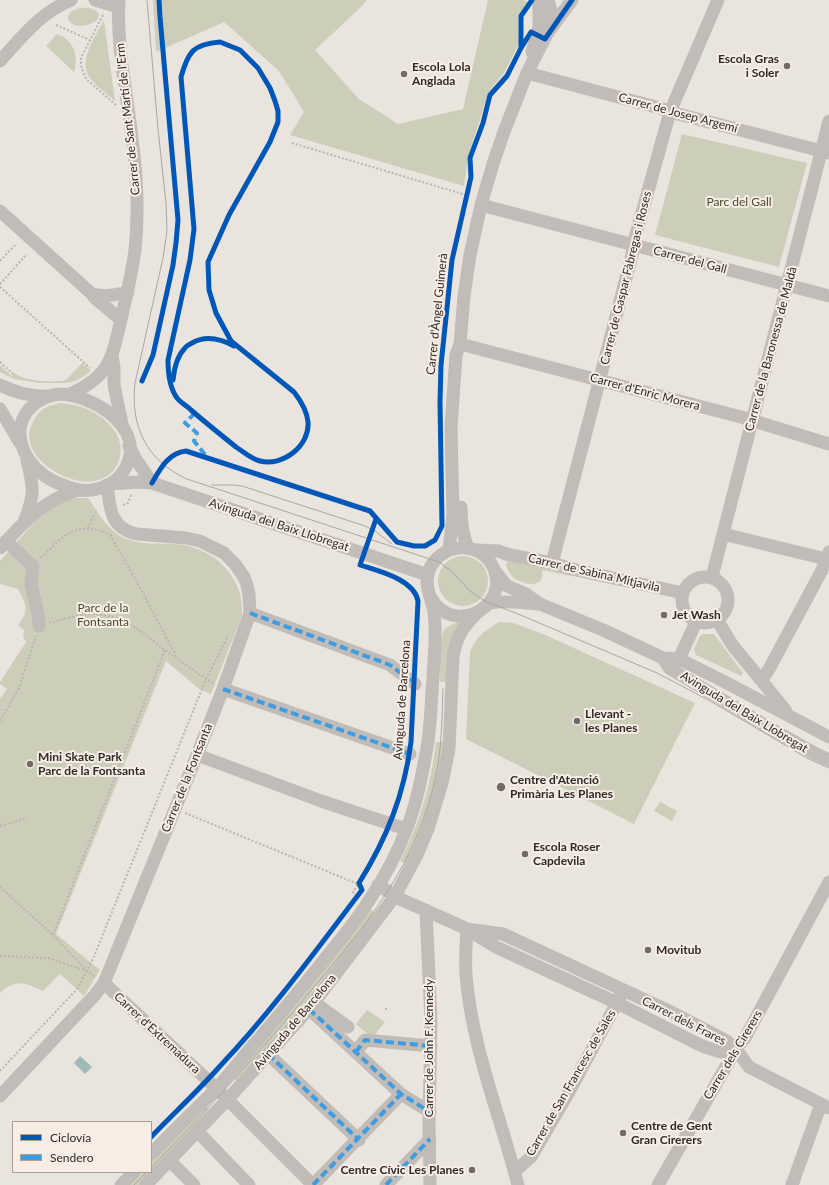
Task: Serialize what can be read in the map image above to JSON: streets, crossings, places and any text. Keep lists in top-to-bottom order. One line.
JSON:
{"streets":{"street":["Carrer de Josep Argemí","Carrer de Sant Martí de l'Erm","Carrer del Gall","Carrer de Gaspar Fàbregas i Roses","Carrer d'Àngel Guimerà","Carrer de la Baronessa de Maldà","Carrer d'Enric Morera","Avinguda del Baix Llobregat","Carrer de Sabina Mitjavila","Avinguda de Barcelona","Carrer de la Fontsanta","Carrer dels Frares","Carrer d'Extremadura","Carrer de John F. Kennedy","Carrer dels Cirerers","Carrer de San Francesc de Sales"]},"crossings":[["Carrer de Josep Argemí","Carrer de Gaspar Fàbregas i Roses"],["Carrer de Josep Argemí","Carrer d'Àngel Guimerà"],["Carrer de Josep Argemí","Carrer de la Baronessa de Maldà"],["Carrer de Sant Martí de l'Erm","Avinguda del Baix Llobregat"],["Carrer de Sant Martí de l'Erm","Carrer de la Fontsanta"],["Carrer del Gall","Carrer de Gaspar Fàbregas i Roses"],["Carrer del Gall","Carrer d'Àngel Guimerà"],["Carrer del Gall","Carrer de la Baronessa de Maldà"],["Carrer de Gaspar Fàbregas i Roses","Carrer d'Enric Morera"],["Carrer de Gaspar Fàbregas i Roses","Carrer de Sabina Mitjavila"],["Carrer d'Àngel Guimerà","Carrer d'Enric Morera"],["Carrer d'Àngel Guimerà","Avinguda del Baix Llobregat"],["Carrer d'Àngel Guimerà","Carrer de Sabina Mitjavila"],["Carrer d'Àngel Guimerà","Avinguda de Barcelona"],["Carrer de la Baronessa de Maldà","Carrer d'Enric Morera"],["Carrer de la Baronessa de Maldà","Carrer de Sabina Mitjavila"],["Avinguda del Baix Llobregat","Carrer de Sabina Mitjavila"],["Avinguda del Baix Llobregat","Avinguda de Barcelona"],["Avinguda del Baix Llobregat","Carrer de la Fontsanta"],["Carrer de Sabina Mitjavila","Avinguda de Barcelona"],["Avinguda de Barcelona","Carrer dels Frares"],["Avinguda de Barcelona","Carrer d'Extremadura"],["Carrer de la Fontsanta","Carrer d'Extremadura"],["Carrer dels Frares","Carrer de John F. Kennedy"],["Carrer dels Frares","Carrer dels Cirerers"],["Carrer dels Frares","Carrer de San Francesc de Sales"]],"parks":["Parc del Gall","Parc de la Fontsanta"],"places":["Escola Gras i Soler","Escola Lola Anglada","Jet Wash","Llevant - les Planes","Mini Skate Park Parc de la Fontsanta","Centre d'Atenció Primària Les Planes","Escola Roser Capdevila","Movitub","Centre de Gent Gran Cirerers","Centre Cívic Les Planes"],"legend":["Ciclovía","Sendero"]}
